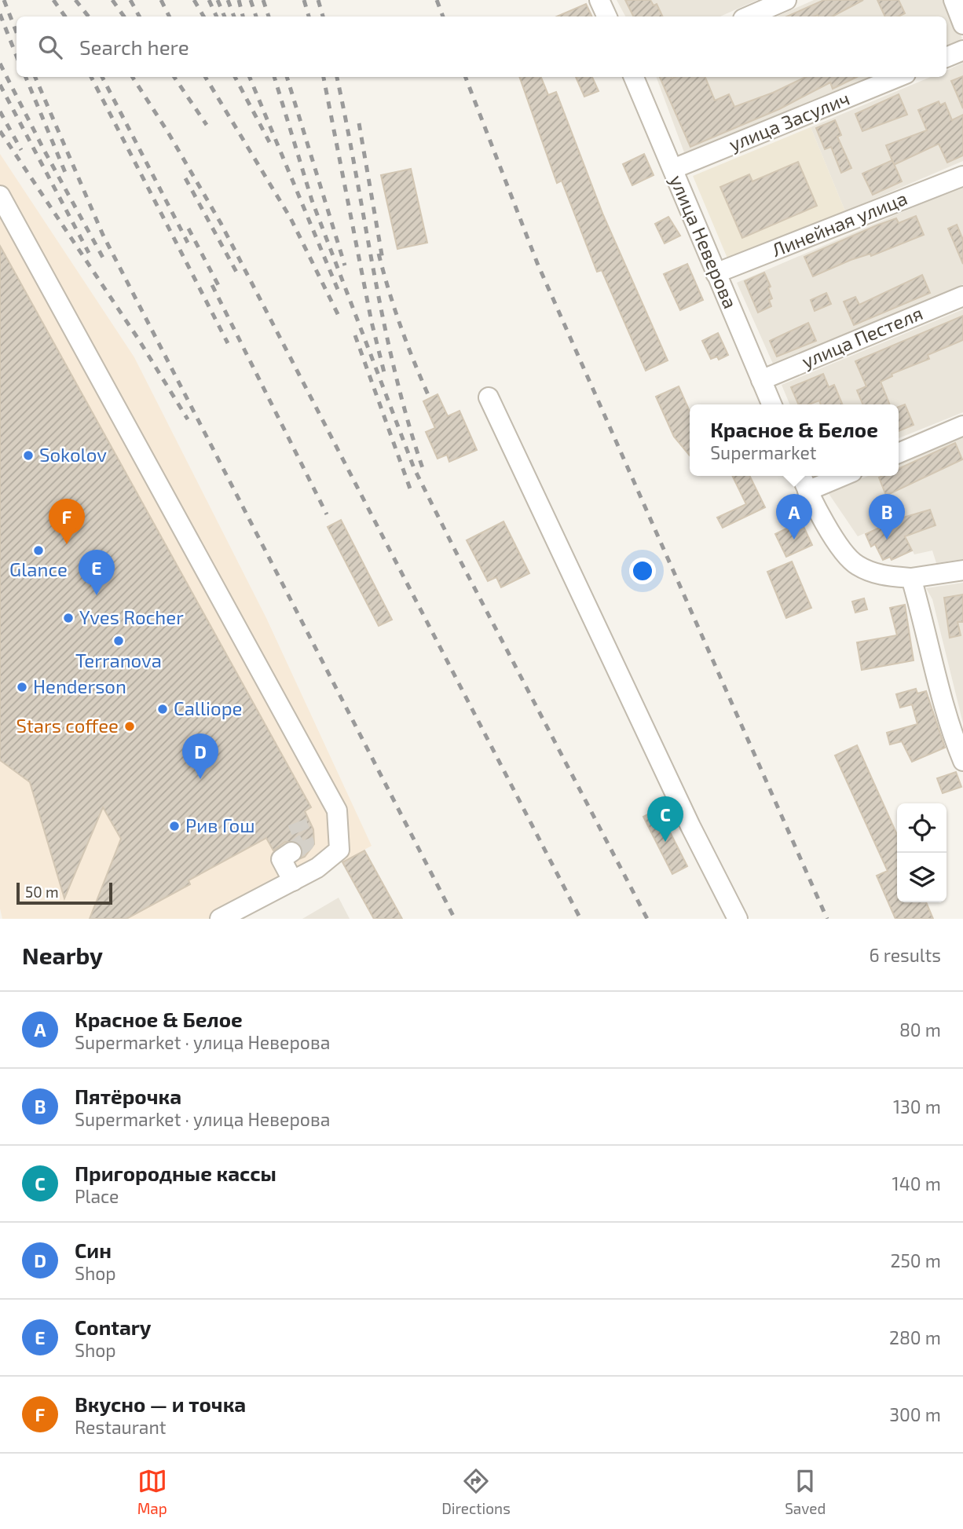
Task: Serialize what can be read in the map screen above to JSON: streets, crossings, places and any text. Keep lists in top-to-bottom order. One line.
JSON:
{"streets":{"street":["улица Засулич","Линейная улица","улица Неверова","улица Пестеля"]},"crossings":[["улица Засулич","улица Неверова"],["Линейная улица","улица Неверова"],["улица Неверова","улица Пестеля"]],"places":["Sokolov","Glance","Yves Rocher","Terranova","Henderson","Calliope","Stars coffee","Рив Гош"],"scale_bar":"50 m","page":{"search":"Search here","popup":["Красное & Белое","Supermarket"],"pins":["A","B","F","E","D","C"],"scale":"50 m","heading":["Nearby","6 results"],"list":[{"mark":"A","name":"Красное & Белое","note":"Supermarket · улица Неверова","value":"80 m"},{"mark":"B","name":"Пятёрочка","note":"Supermarket · улица Неверова","value":"130 m"},{"mark":"C","name":"Пригородные кассы","note":"Place","value":"140 m"},{"mark":"D","name":"Син","note":"Shop","value":"250 m"},{"mark":"E","name":"Contary","note":"Shop","value":"280 m"},{"mark":"F","name":"Вкусно — и точка","note":"Restaurant","value":"300 m"}],"nav":["Map","Directions","Saved"]}}
